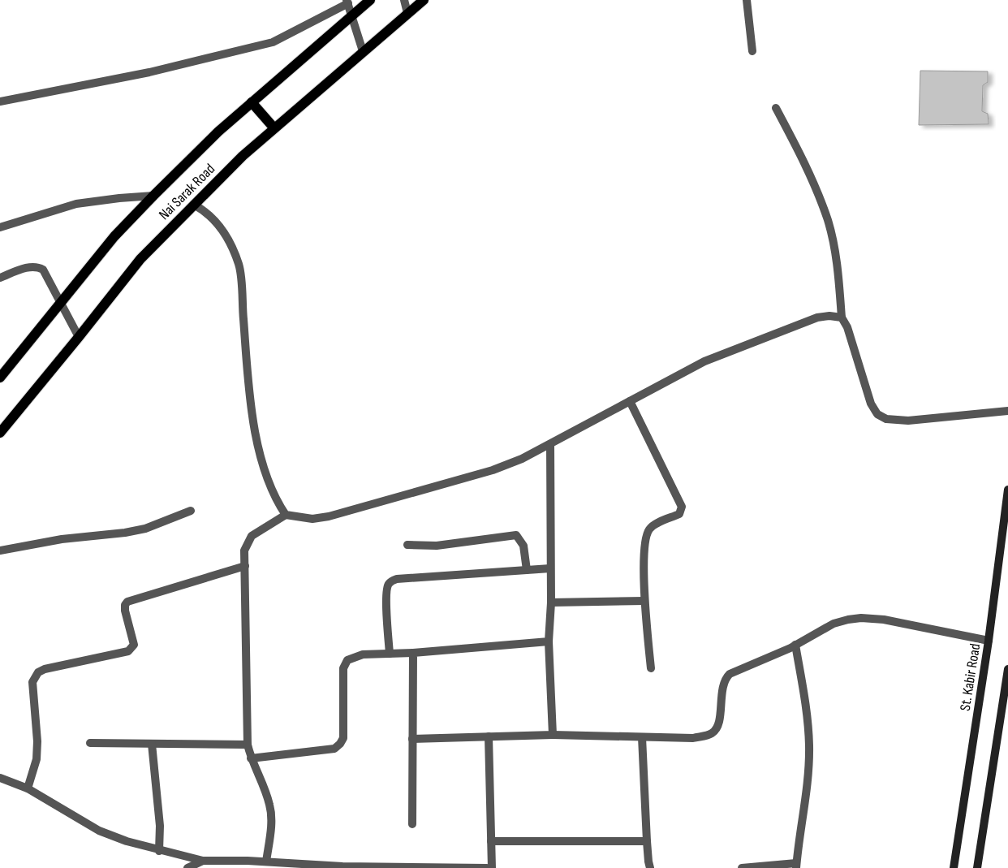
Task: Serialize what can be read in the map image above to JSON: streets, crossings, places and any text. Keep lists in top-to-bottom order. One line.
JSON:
{"streets":{"main road":["Nai Sarak Road","St. Kabir Road"]}}
